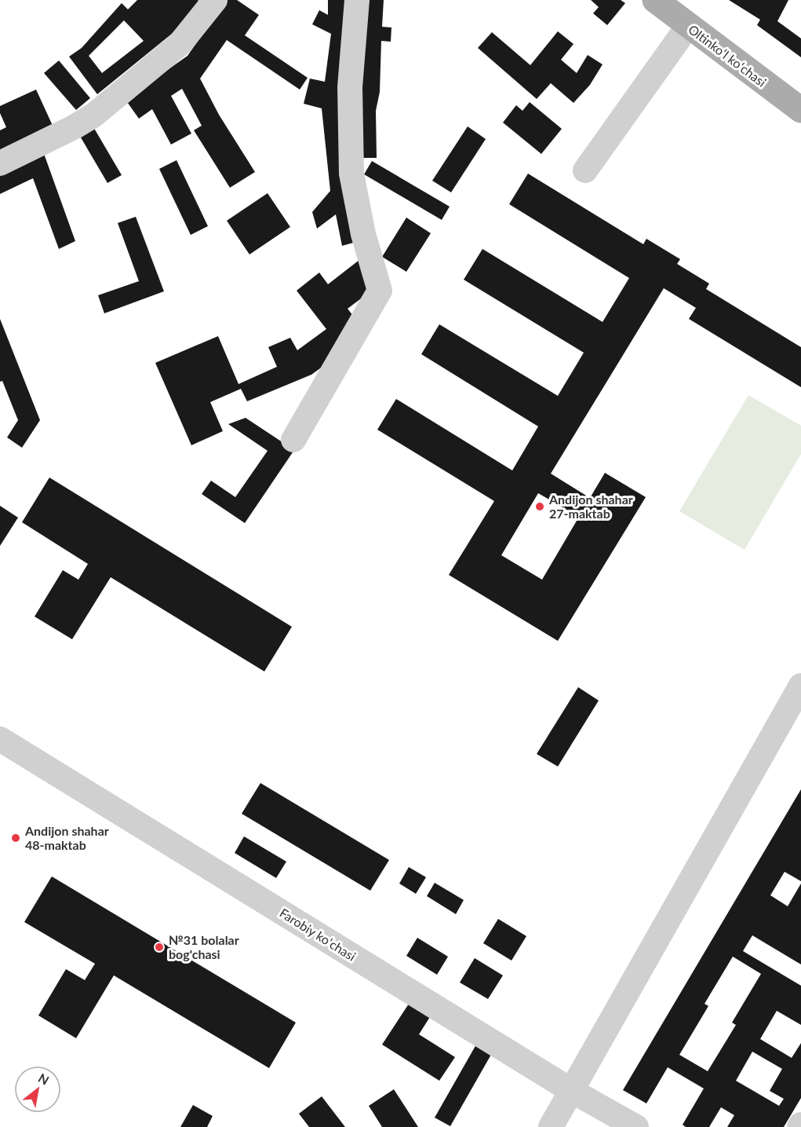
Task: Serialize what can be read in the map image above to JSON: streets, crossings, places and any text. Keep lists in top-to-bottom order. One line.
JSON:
{"streets":{"main road":["Oltinkoʻl koʻchasi"],"street":["Farobiy koʻchasi"]},"places":["Andijon shahar 27-maktab","Andijon shahar 48-maktab","№31 bolalar bog'chasi"],"north":"top right"}
